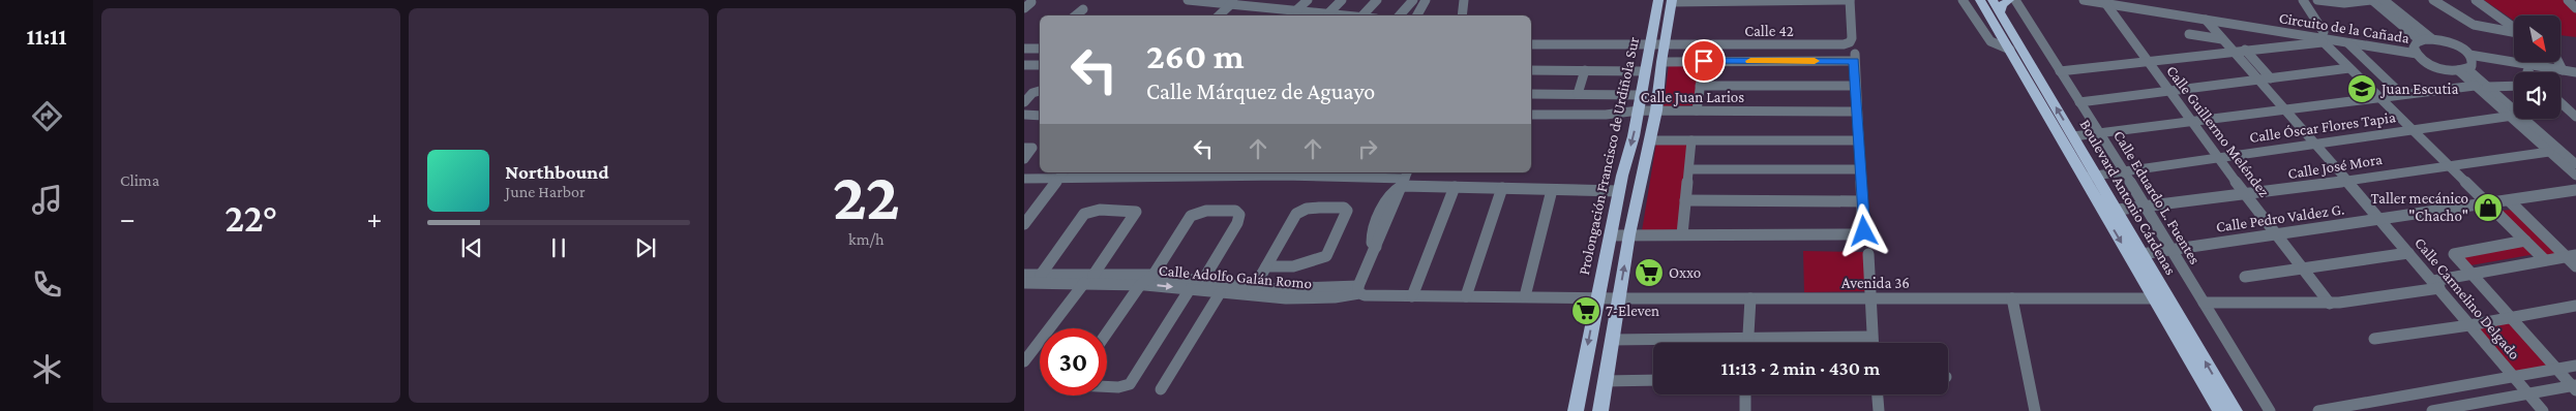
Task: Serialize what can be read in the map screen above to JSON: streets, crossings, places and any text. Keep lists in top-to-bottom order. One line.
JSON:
{"streets":{"main road":["Prolongación Francisco de Urdiñola Sur","Boulevard Antonio Cárdenas"],"street":["Circuito de la Cañada","Calle 42","Calle Juan Larios","Calle Óscar Flores Tapia","Calle Guillermo Meléndez","Calle José Mora","Calle Eduardo L. Fuentes","Calle Pedro Valdez G.","Calle Adolfo Galán Romo","Avenida 36","Calle Carmelino Delgado"]},"crossings":[["Circuito de la Cañada","Calle Guillermo Meléndez"],["Circuito de la Cañada","Calle Carmelino Delgado"],["Calle 42","Prolongación Francisco de Urdiñola Sur"],["Calle Juan Larios","Prolongación Francisco de Urdiñola Sur"],["Calle Óscar Flores Tapia","Calle Guillermo Meléndez"],["Calle Óscar Flores Tapia","Boulevard Antonio Cárdenas"],["Calle Óscar Flores Tapia","Calle Eduardo L. Fuentes"],["Calle Óscar Flores Tapia","Calle Carmelino Delgado"],["Calle Guillermo Meléndez","Calle José Mora"],["Calle Guillermo Meléndez","Calle Pedro Valdez G."],["Prolongación Francisco de Urdiñola Sur","Calle Adolfo Galán Romo"],["Prolongación Francisco de Urdiñola Sur","Avenida 36"],["Calle José Mora","Boulevard Antonio Cárdenas"],["Calle José Mora","Calle Eduardo L. Fuentes"],["Calle José Mora","Calle Carmelino Delgado"],["Boulevard Antonio Cárdenas","Calle Pedro Valdez G."],["Boulevard Antonio Cárdenas","Avenida 36"],["Calle Eduardo L. Fuentes","Calle Pedro Valdez G."],["Calle Pedro Valdez G.","Calle Carmelino Delgado"],["Calle Adolfo Galán Romo","Avenida 36"]],"places":{"school or university":["Juan Escutia"],"shop":["Taller mecánico \"Chacho\""],"supermarket":["Oxxo","7-Eleven"]},"north":"bottom right","page":{"tabs":"11:11","tile":["Clima",["22","km/h"]],"turn":["260 m","Calle Márquez de Aguayo"],"song":["Northbound","June Harbor"],"heat":["−","22°","+"],"limit":"30","trip":"11:13 · 2 min · 430 m"}}
